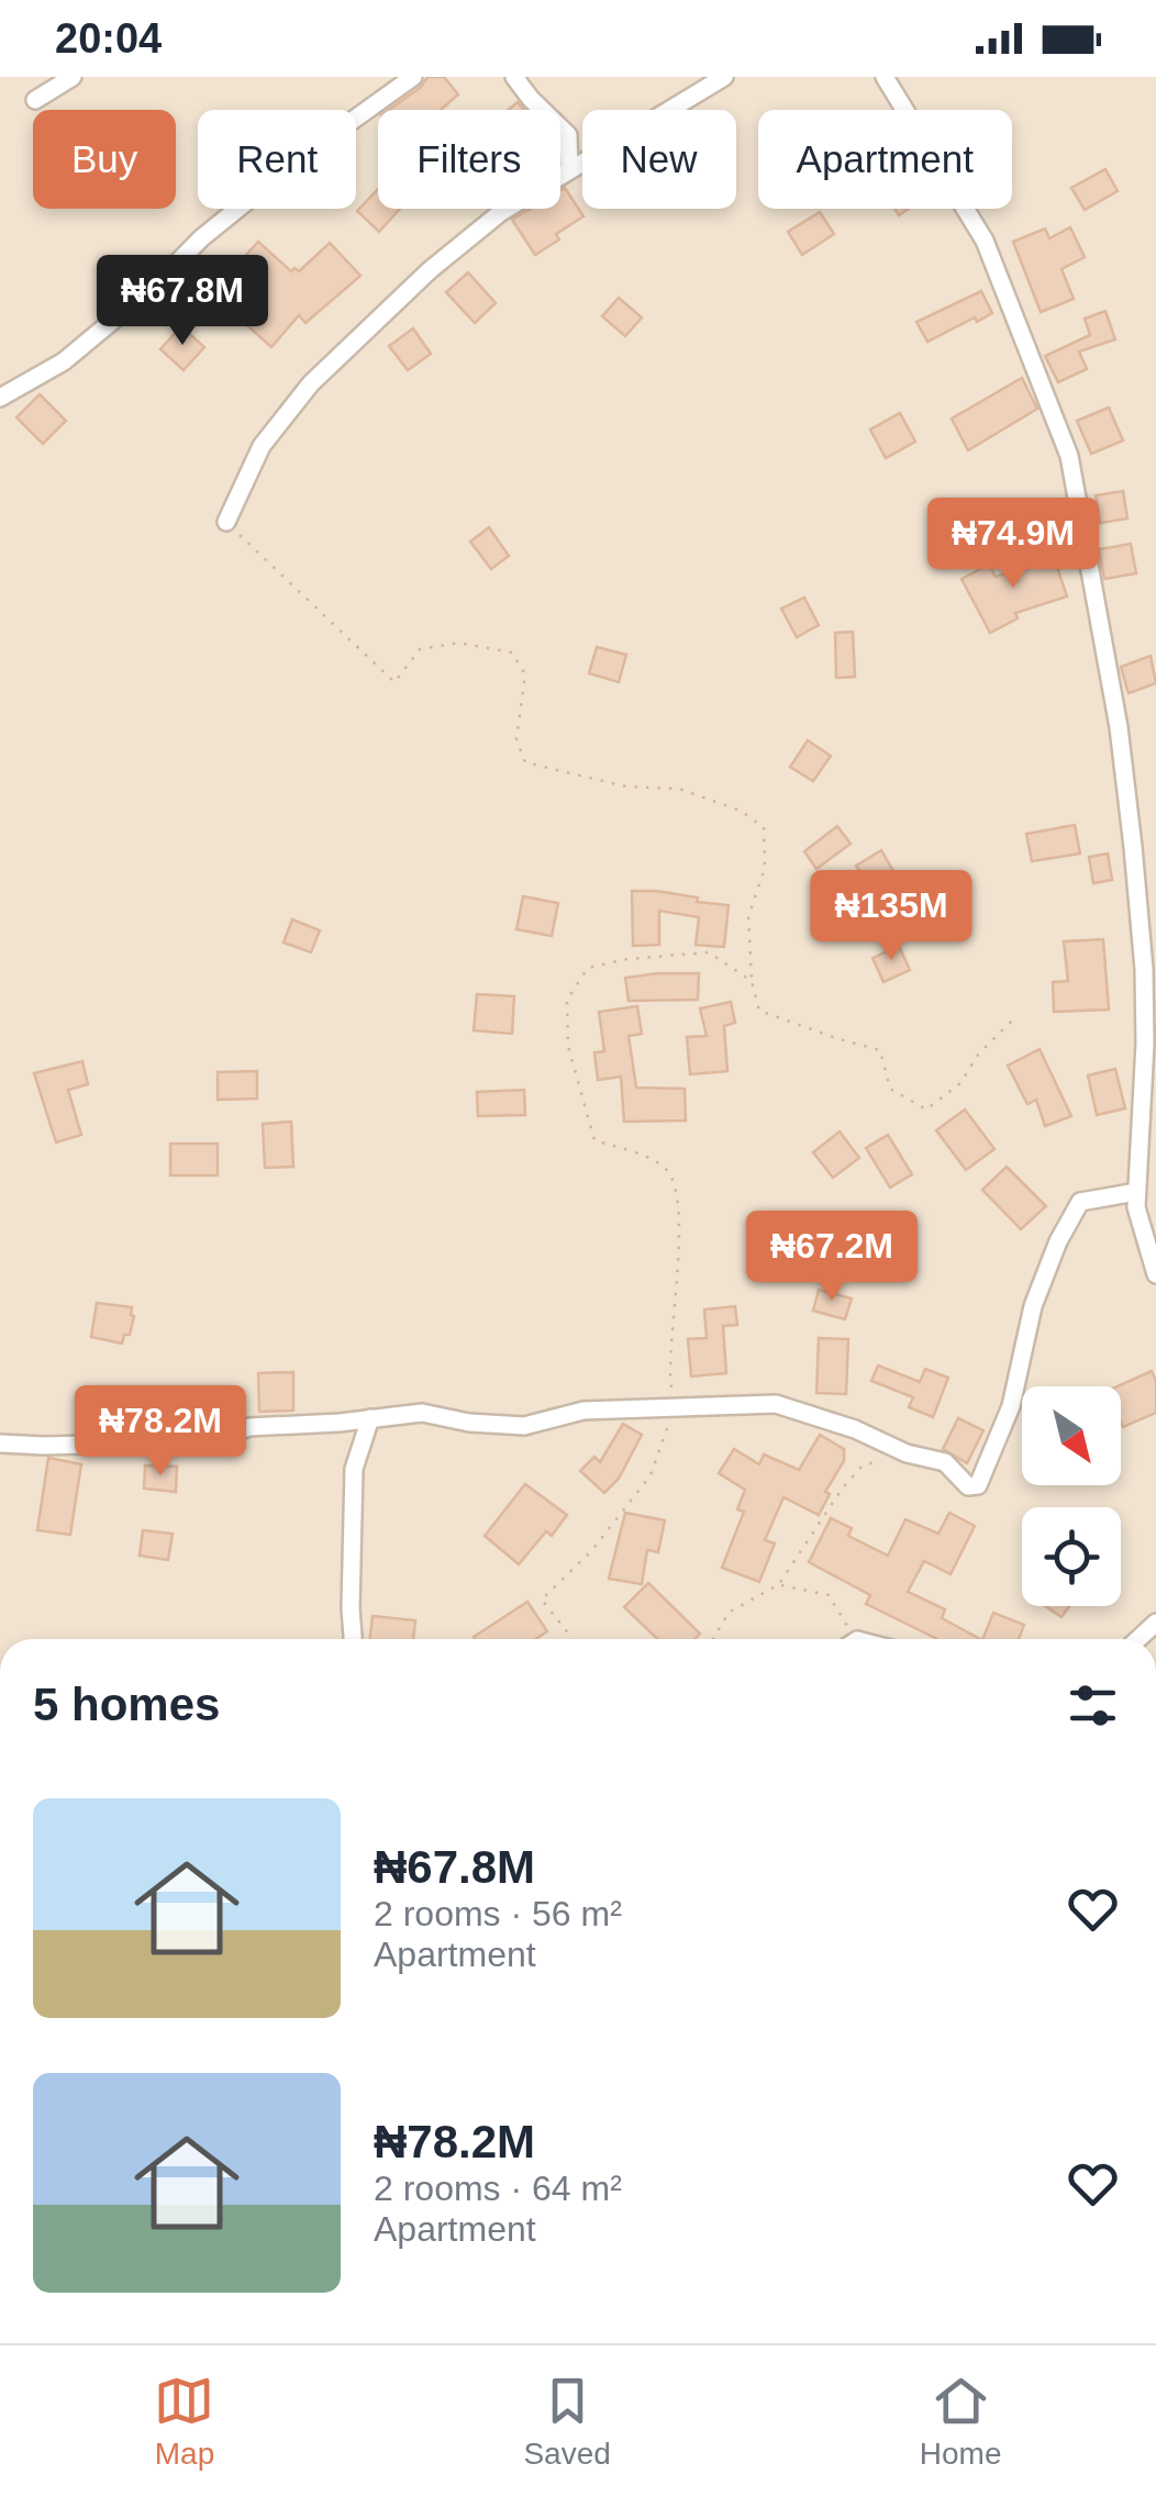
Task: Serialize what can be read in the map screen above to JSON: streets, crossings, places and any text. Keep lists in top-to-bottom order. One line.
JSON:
{"north":"bottom right","page":{"status":"20:04","chip":["Buy","Rent","Filters","New","Apartment"],"price":["₦67.8M","₦74.9M","₦135M","₦67.2M","₦78.2M"],"heading":"5 homes","list":[{"name":"₦67.8M","note":"2 rooms · 56 m² · Apartment"},{"name":"₦78.2M","note":"2 rooms · 64 m² · Apartment"}],"tabs":["Map","Saved","Home"]}}
